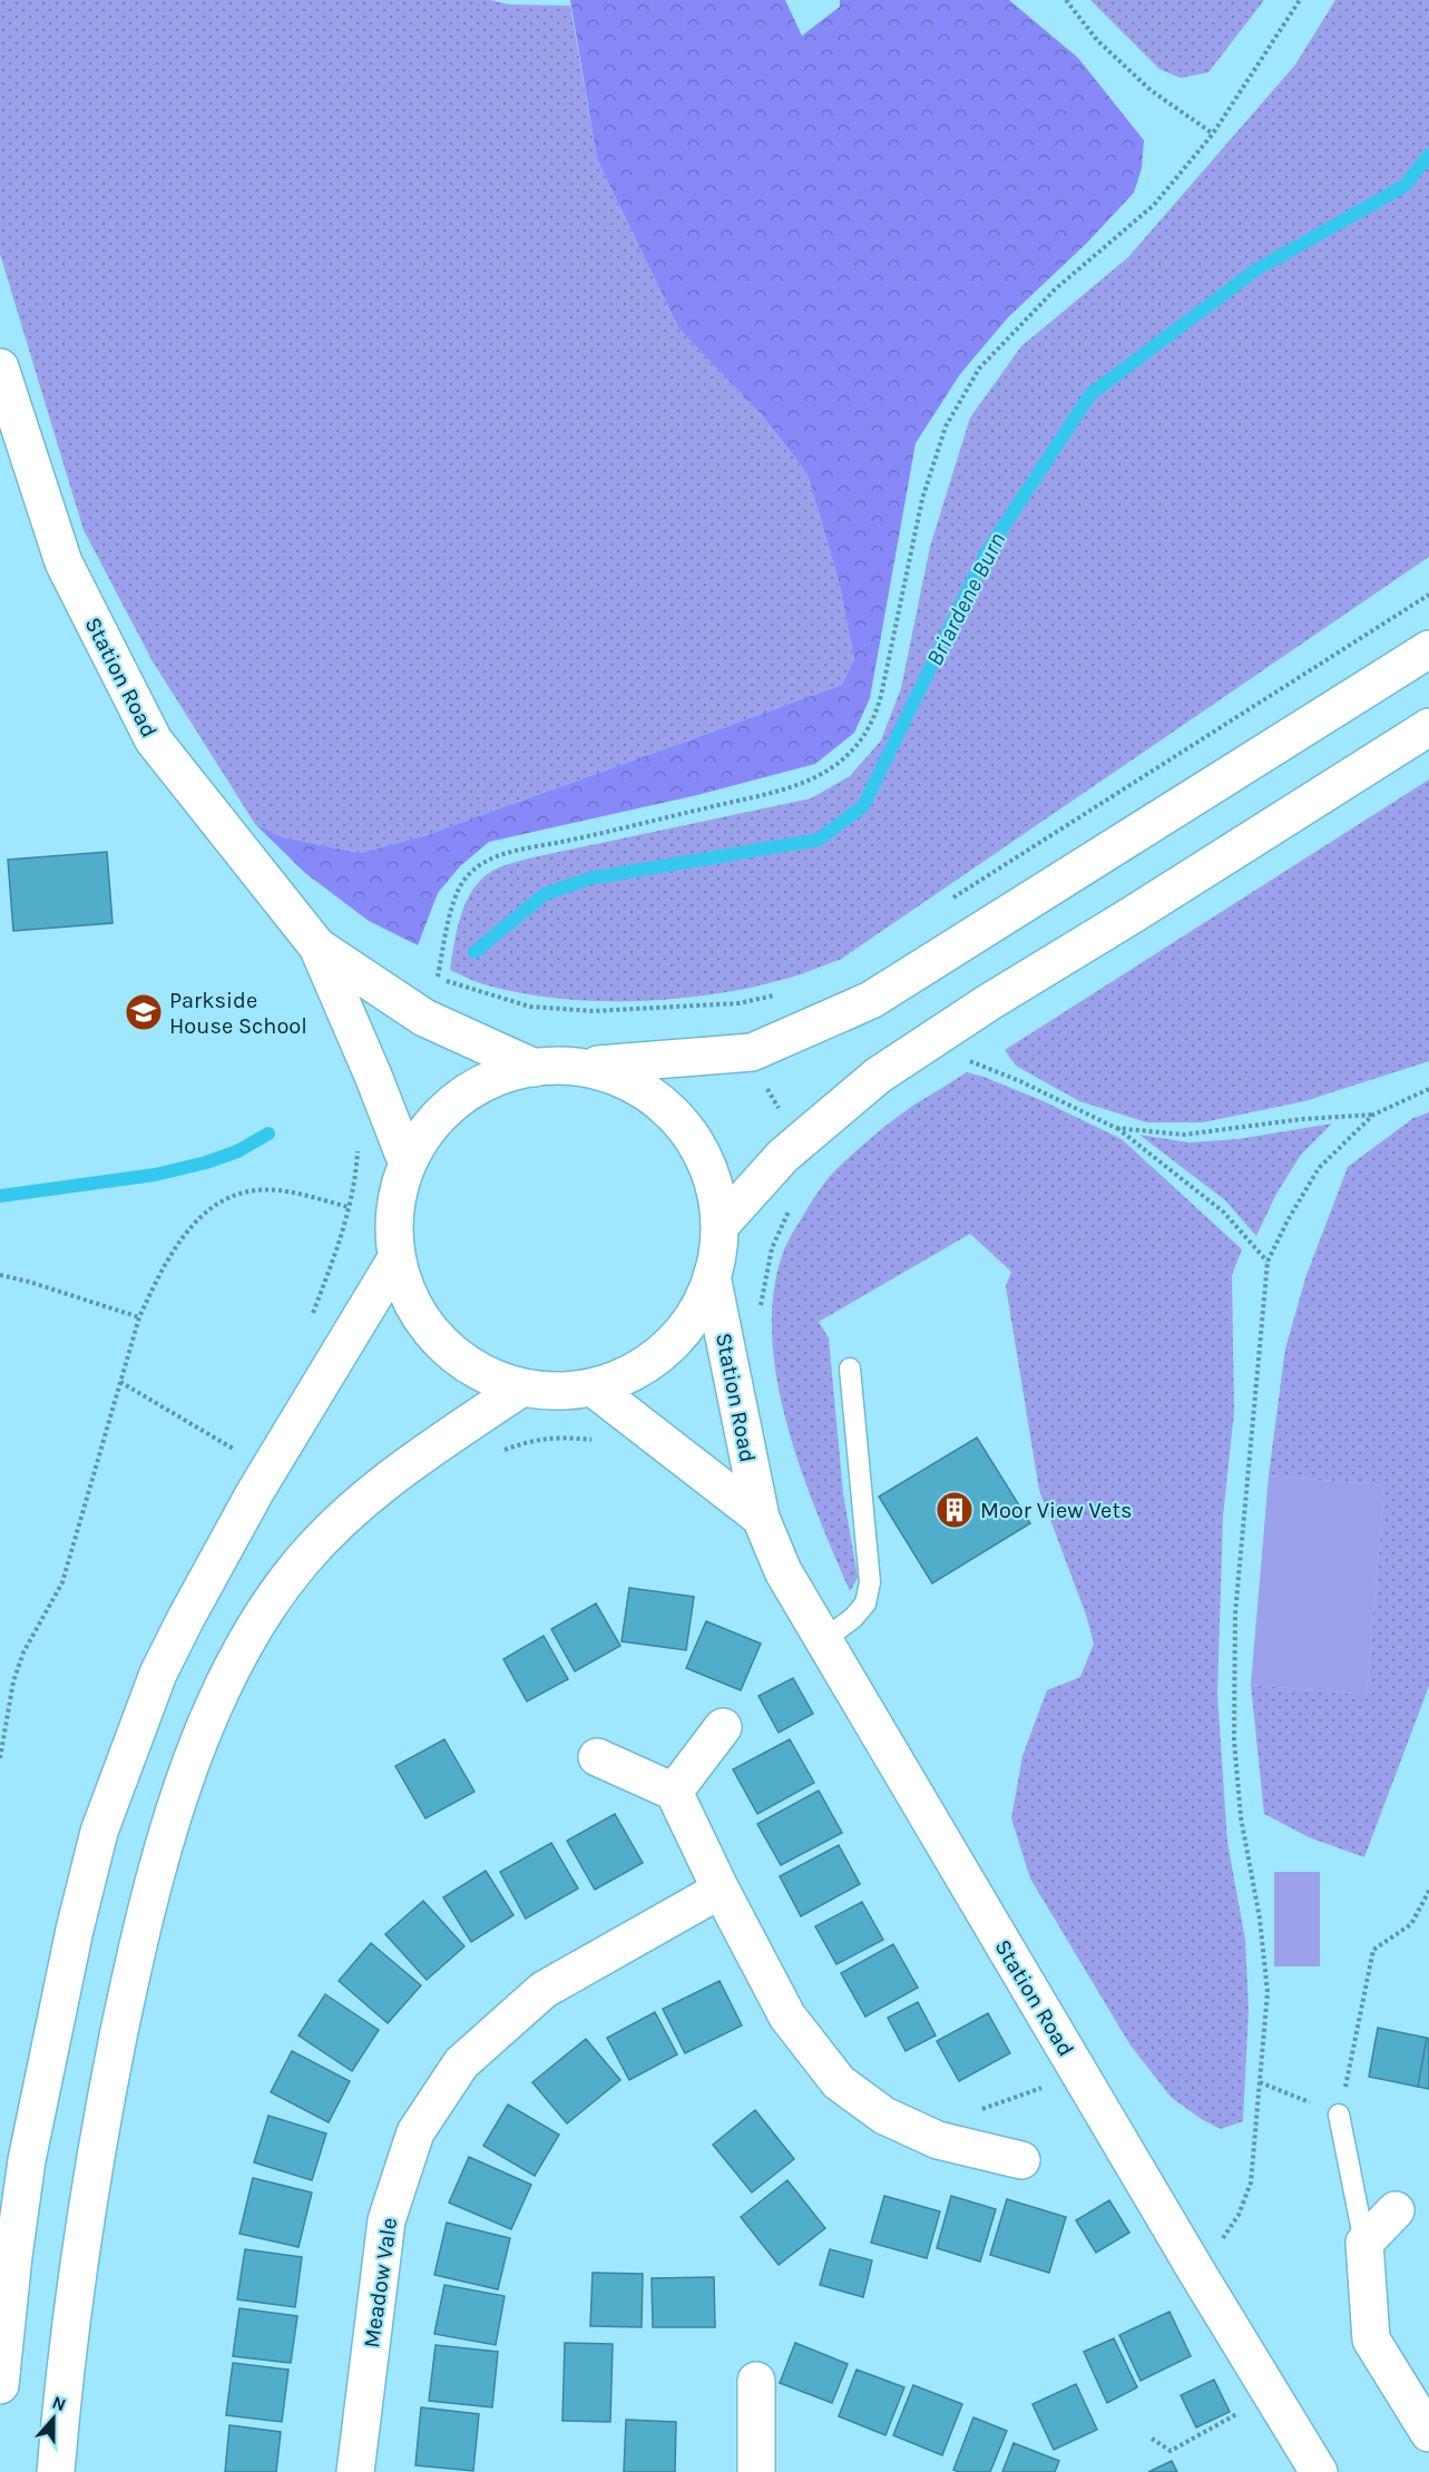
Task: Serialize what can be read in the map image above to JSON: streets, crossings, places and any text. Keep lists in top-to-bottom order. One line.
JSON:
{"streets":{"main road":["Station Road","Meadow Vale"]},"water":["Briardene Burn"],"places":{"school or university":["Parkside House School"],"building":["Moor View Vets"]},"north":"top"}
